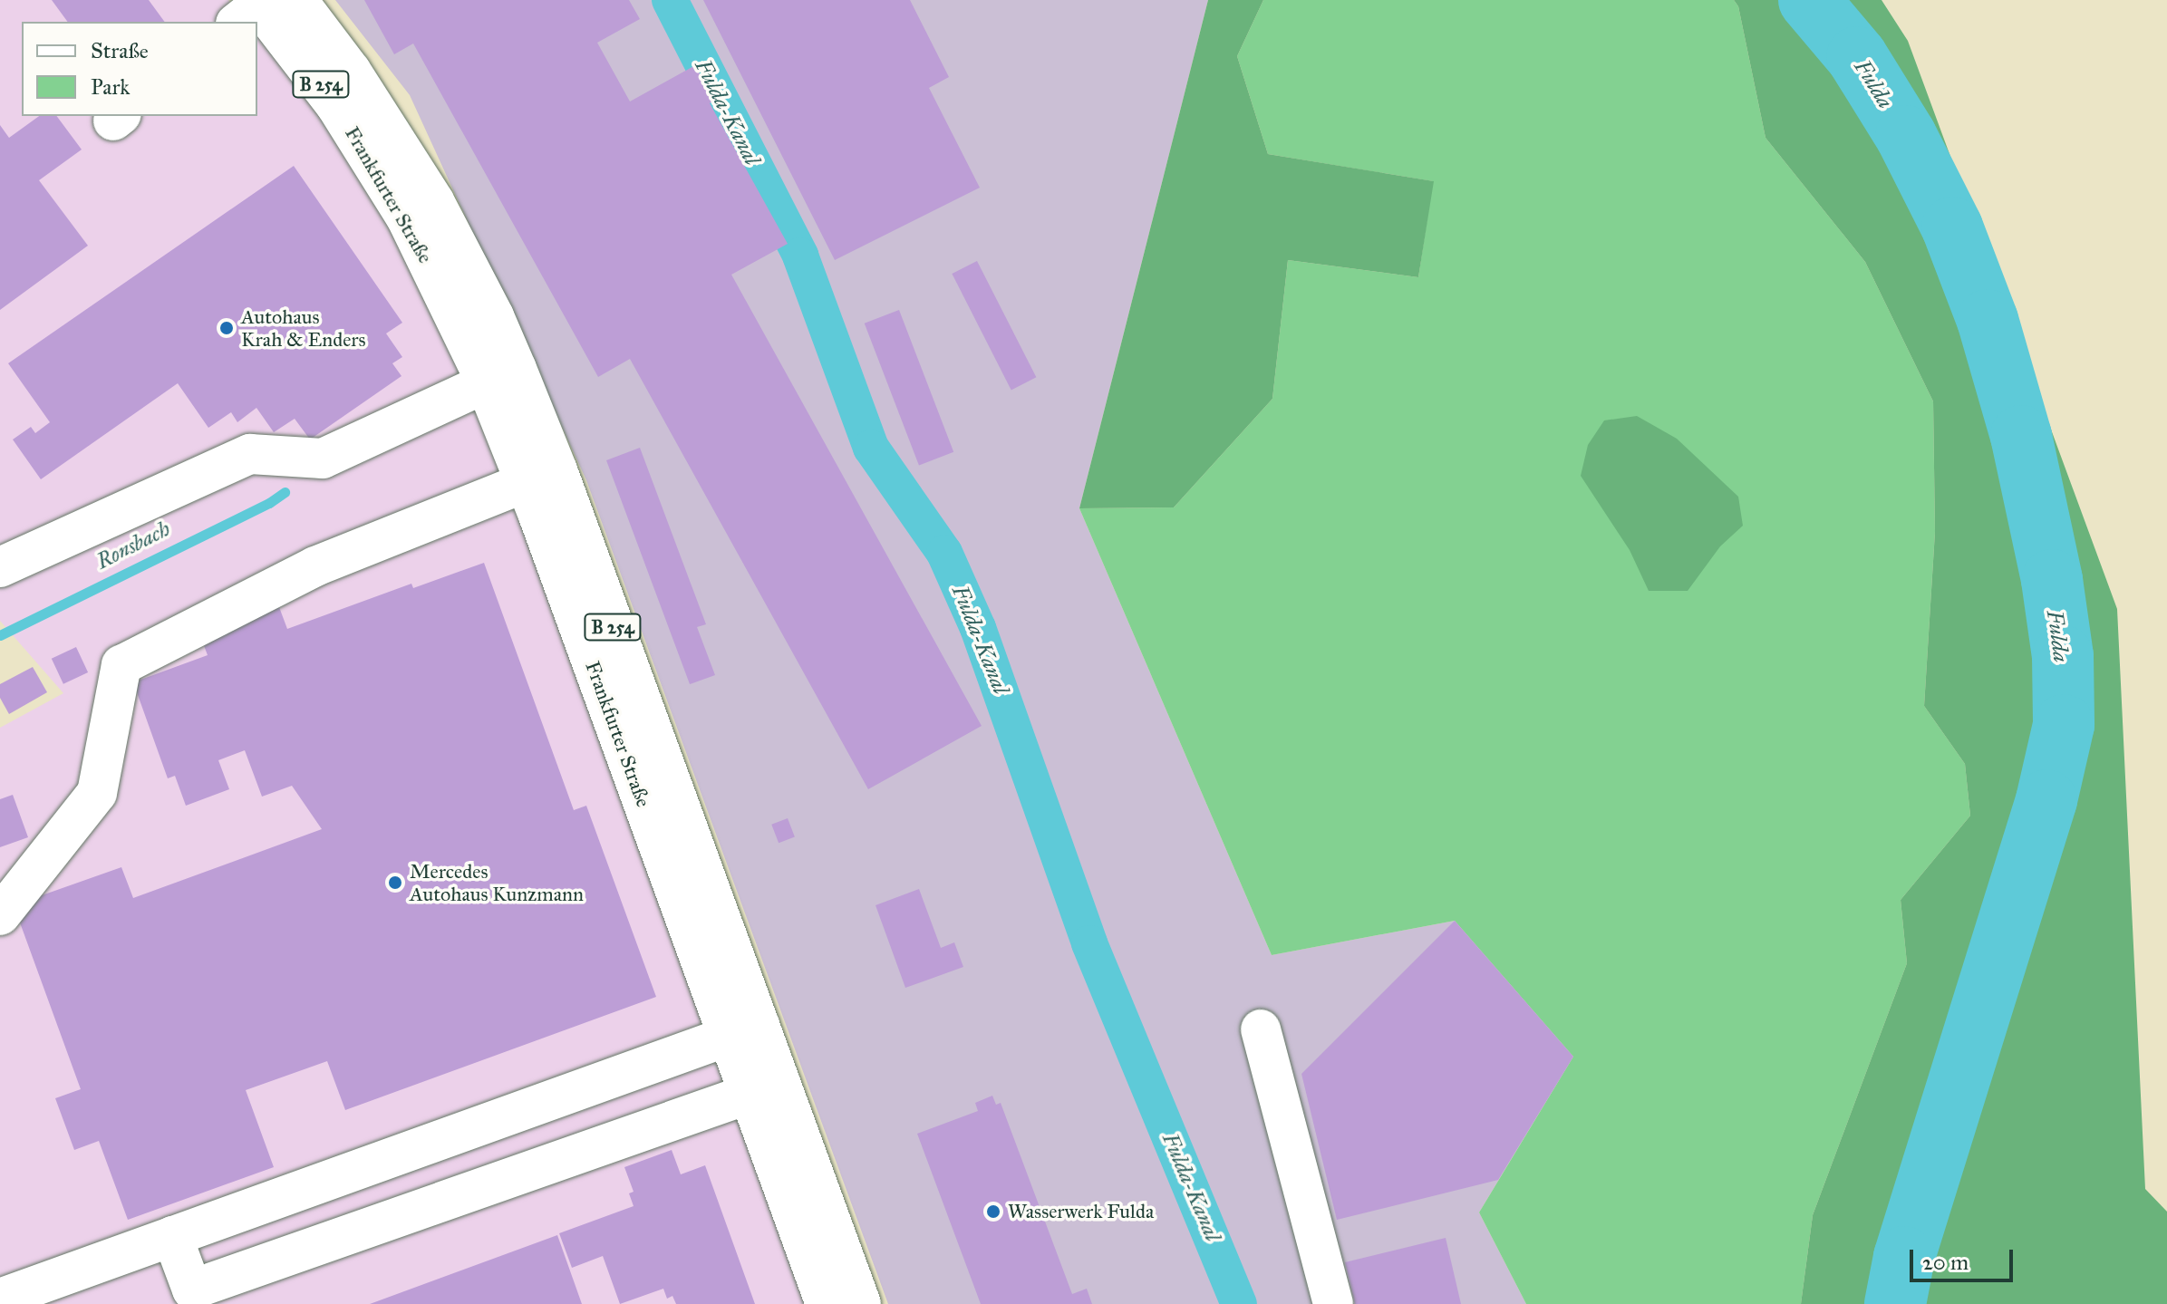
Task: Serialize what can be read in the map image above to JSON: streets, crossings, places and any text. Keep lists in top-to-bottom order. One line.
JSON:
{"streets":{"main road":["B 254","Frankfurter Straße"]},"water":["Fulda","Fulda-Kanal","Ronsbach"],"places":["Autohaus Krah & Enders","Mercedes Autohaus Kunzmann","Wasserwerk Fulda"],"legend":["Straße","Park"],"scale_bar":"20 m"}
